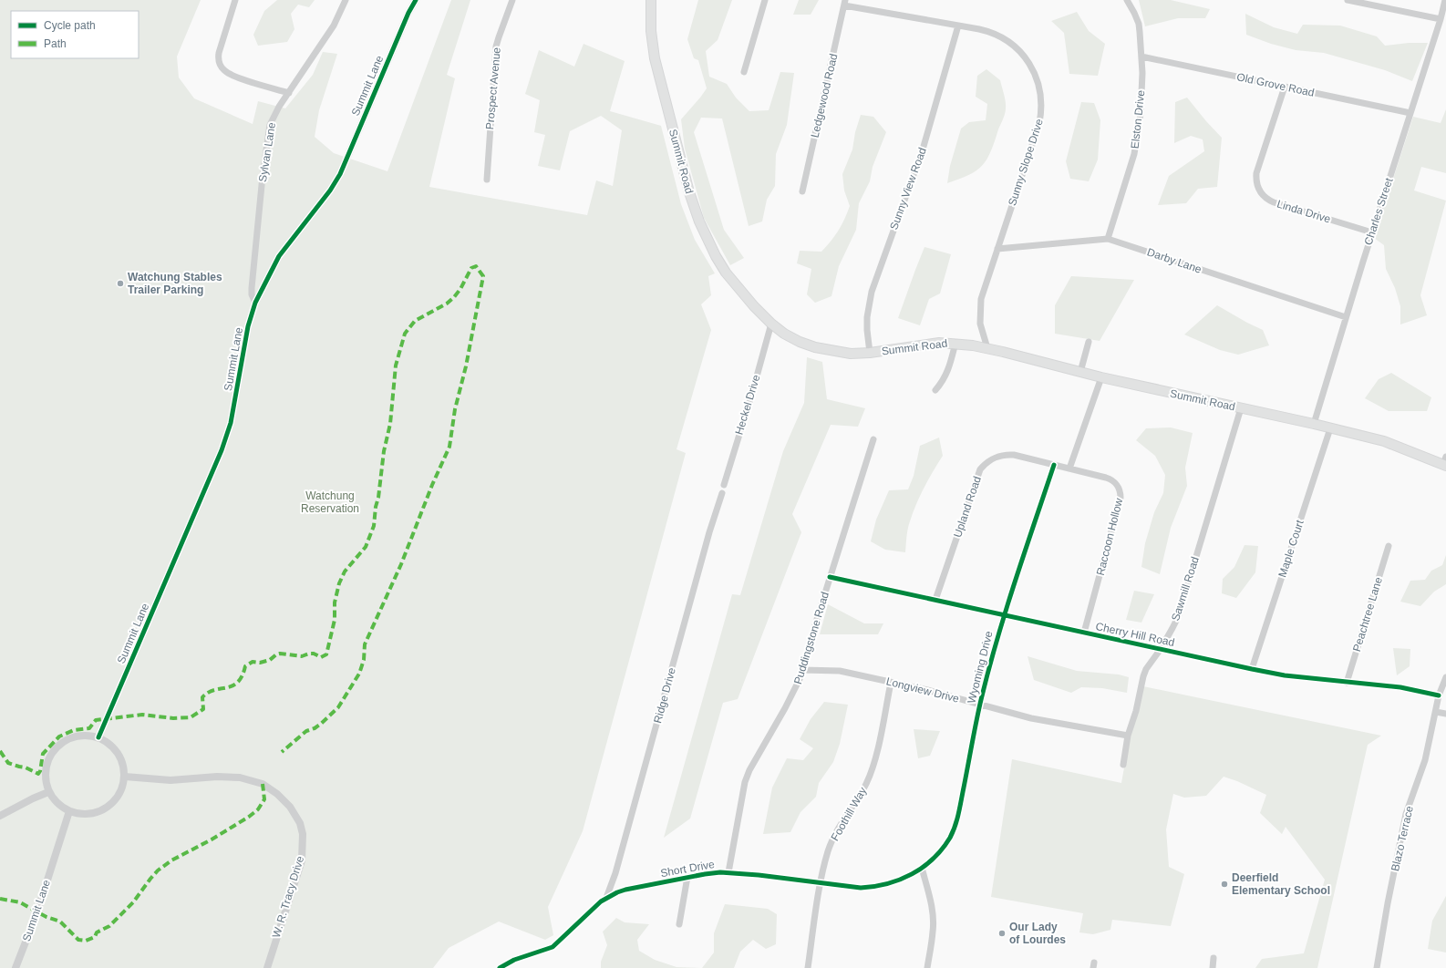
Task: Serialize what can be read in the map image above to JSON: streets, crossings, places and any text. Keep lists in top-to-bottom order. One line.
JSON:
{"streets":{"main road":["Summit Road"],"street":["Old Grove Road","Summit Lane","Prospect Avenue","Ledgewood Road","Elston Drive","Sylvan Lane","Sunny Slope Drive","Sunny View Road","Linda Drive","Charles Street","Darby Lane","Heckel Drive","Upland Road","Raccoon Hollow","Maple Court","Sawmill Road","Peachtree Lane","Cherry Hill Road","Puddingstone Road","Wyoming Drive","Longview Drive","Ridge Drive","Foothill Way","Blazo Terrace","Short Drive","W. R. Tracy Drive"]},"crossings":[["Old Grove Road","Elston Drive"],["Old Grove Road","Linda Drive"],["Old Grove Road","Charles Street"],["Summit Lane","Sylvan Lane"],["Summit Lane","W. R. Tracy Drive"],["Ledgewood Road","Sunny Slope Drive"],["Elston Drive","Darby Lane"],["Summit Road","Sunny Slope Drive"],["Summit Road","Sunny View Road"],["Summit Road","Charles Street"],["Summit Road","Heckel Drive"],["Summit Road","Maple Court"],["Summit Road","Sawmill Road"],["Sunny Slope Drive","Sunny View Road"],["Sunny Slope Drive","Darby Lane"],["Linda Drive","Charles Street"],["Charles Street","Darby Lane"],["Upland Road","Raccoon Hollow"],["Upland Road","Cherry Hill Road"],["Upland Road","Wyoming Drive"],["Raccoon Hollow","Cherry Hill Road"],["Raccoon Hollow","Wyoming Drive"],["Maple Court","Cherry Hill Road"],["Sawmill Road","Cherry Hill Road"],["Sawmill Road","Longview Drive"],["Peachtree Lane","Cherry Hill Road"],["Cherry Hill Road","Puddingstone Road"],["Cherry Hill Road","Wyoming Drive"],["Cherry Hill Road","Blazo Terrace"],["Puddingstone Road","Longview Drive"],["Puddingstone Road","Short Drive"],["Wyoming Drive","Longview Drive"],["Wyoming Drive","Short Drive"],["Longview Drive","Foothill Way"],["Ridge Drive","Short Drive"],["Foothill Way","Short Drive"]],"parks":["Watchung Reservation"],"places":["Watchung Stables Trailer Parking","Deerfield Elementary School","Our Lady of Lourdes"],"legend":["Cycle path","Path"]}
